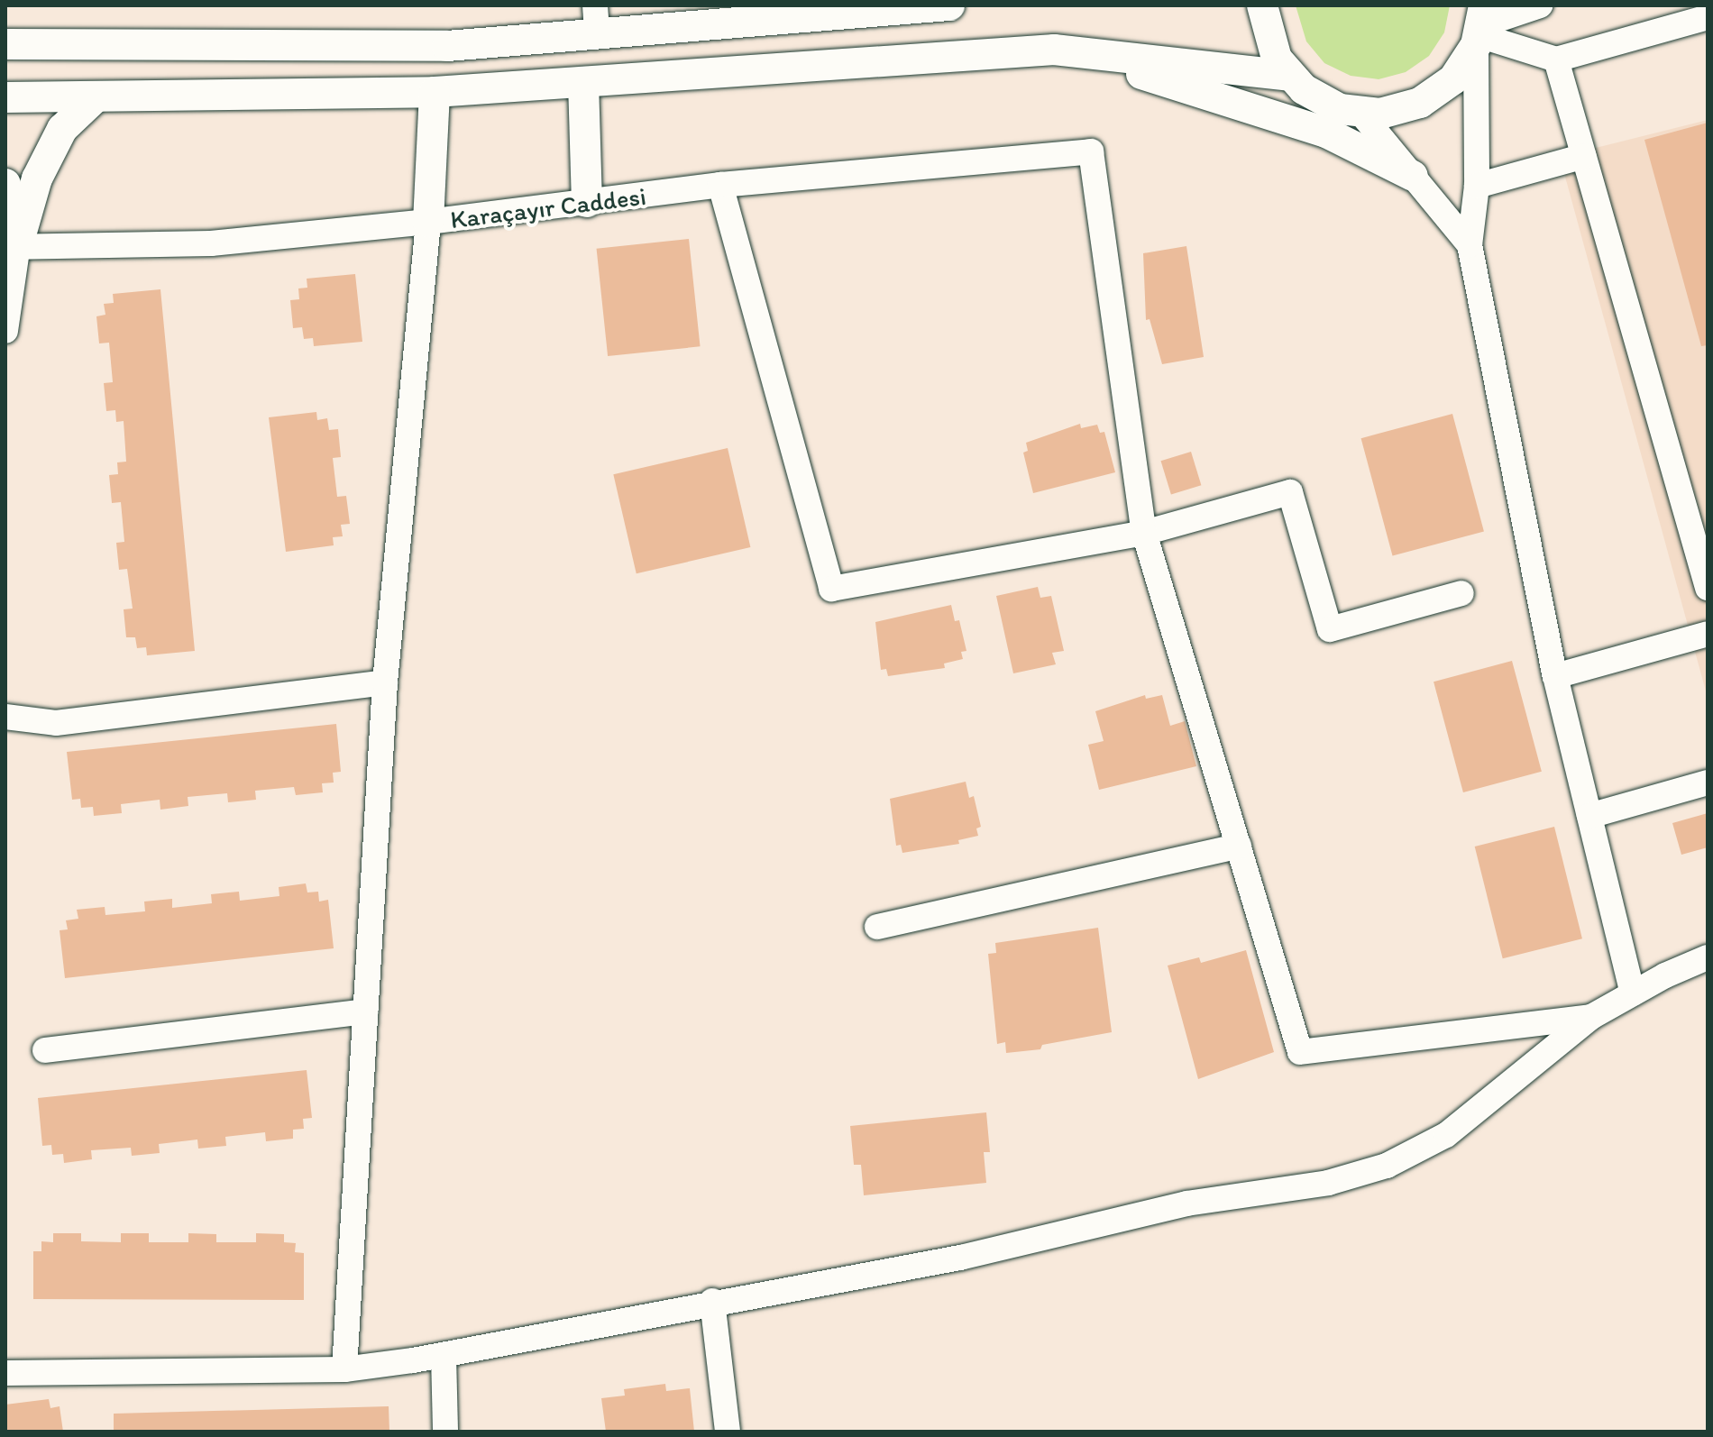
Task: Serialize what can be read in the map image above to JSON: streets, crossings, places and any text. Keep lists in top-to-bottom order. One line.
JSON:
{"streets":{"street":["Karaçayır Caddesi"]}}
